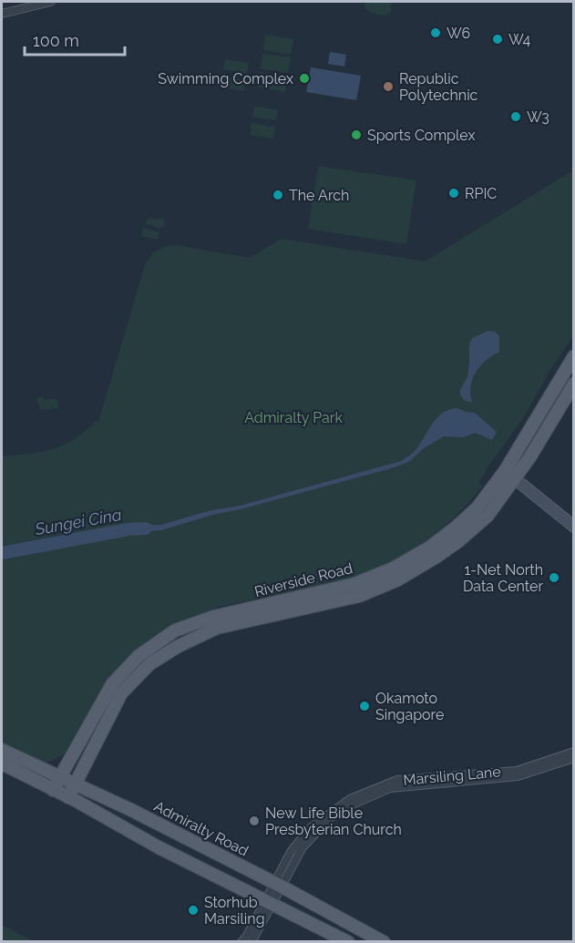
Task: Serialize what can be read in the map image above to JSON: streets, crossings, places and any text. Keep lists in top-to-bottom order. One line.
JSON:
{"streets":{"main road":["Riverside Road","Admiralty Road"],"street":["Marsiling Lane"]},"crossings":[["Riverside Road","Admiralty Road"],["Marsiling Lane","Admiralty Road"]],"water":["Sungei Cina"],"parks":["Admiralty Park"],"places":["W6","W4","Swimming Complex","Republic Polytechnic","W3","Sports Complex","RPIC","The Arch","1-Net North Data Center","Okamoto Singapore","New Life Bible Presbyterian Church","Storhub Marsiling"],"scale_bar":"100 m"}
